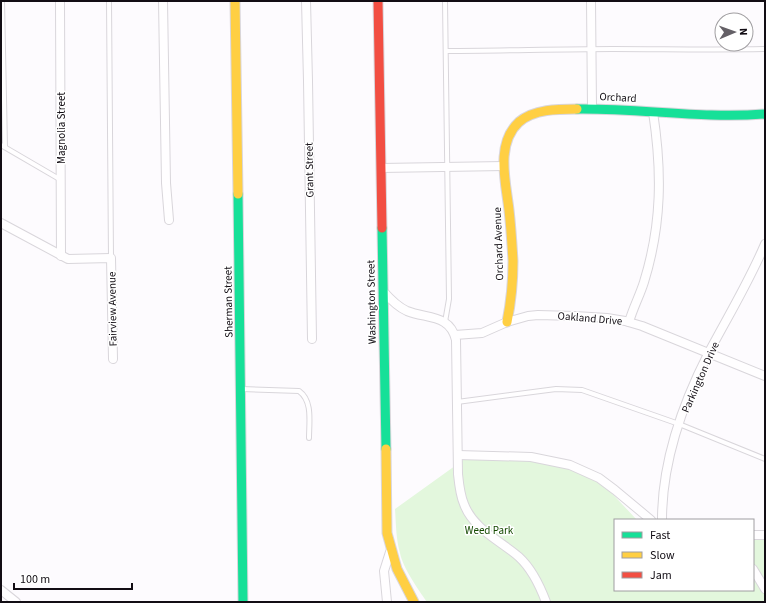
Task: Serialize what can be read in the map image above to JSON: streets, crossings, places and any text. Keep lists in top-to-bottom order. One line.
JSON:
{"streets":{"street":["Orchard","Magnolia Street","Grant Street","Orchard Avenue","Sherman Street","Washington Street","Fairview Avenue","Oakland Drive","Parkington Drive"]},"crossings":[["Orchard","Orchard Avenue"],["Magnolia Street","Fairview Avenue"],["Orchard Avenue","Oakland Drive"],["Oakland Drive","Parkington Drive"]],"parks":["Weed Park"],"legend":["Fast","Slow","Jam"],"scale_bar":"100 m","north":"right"}
